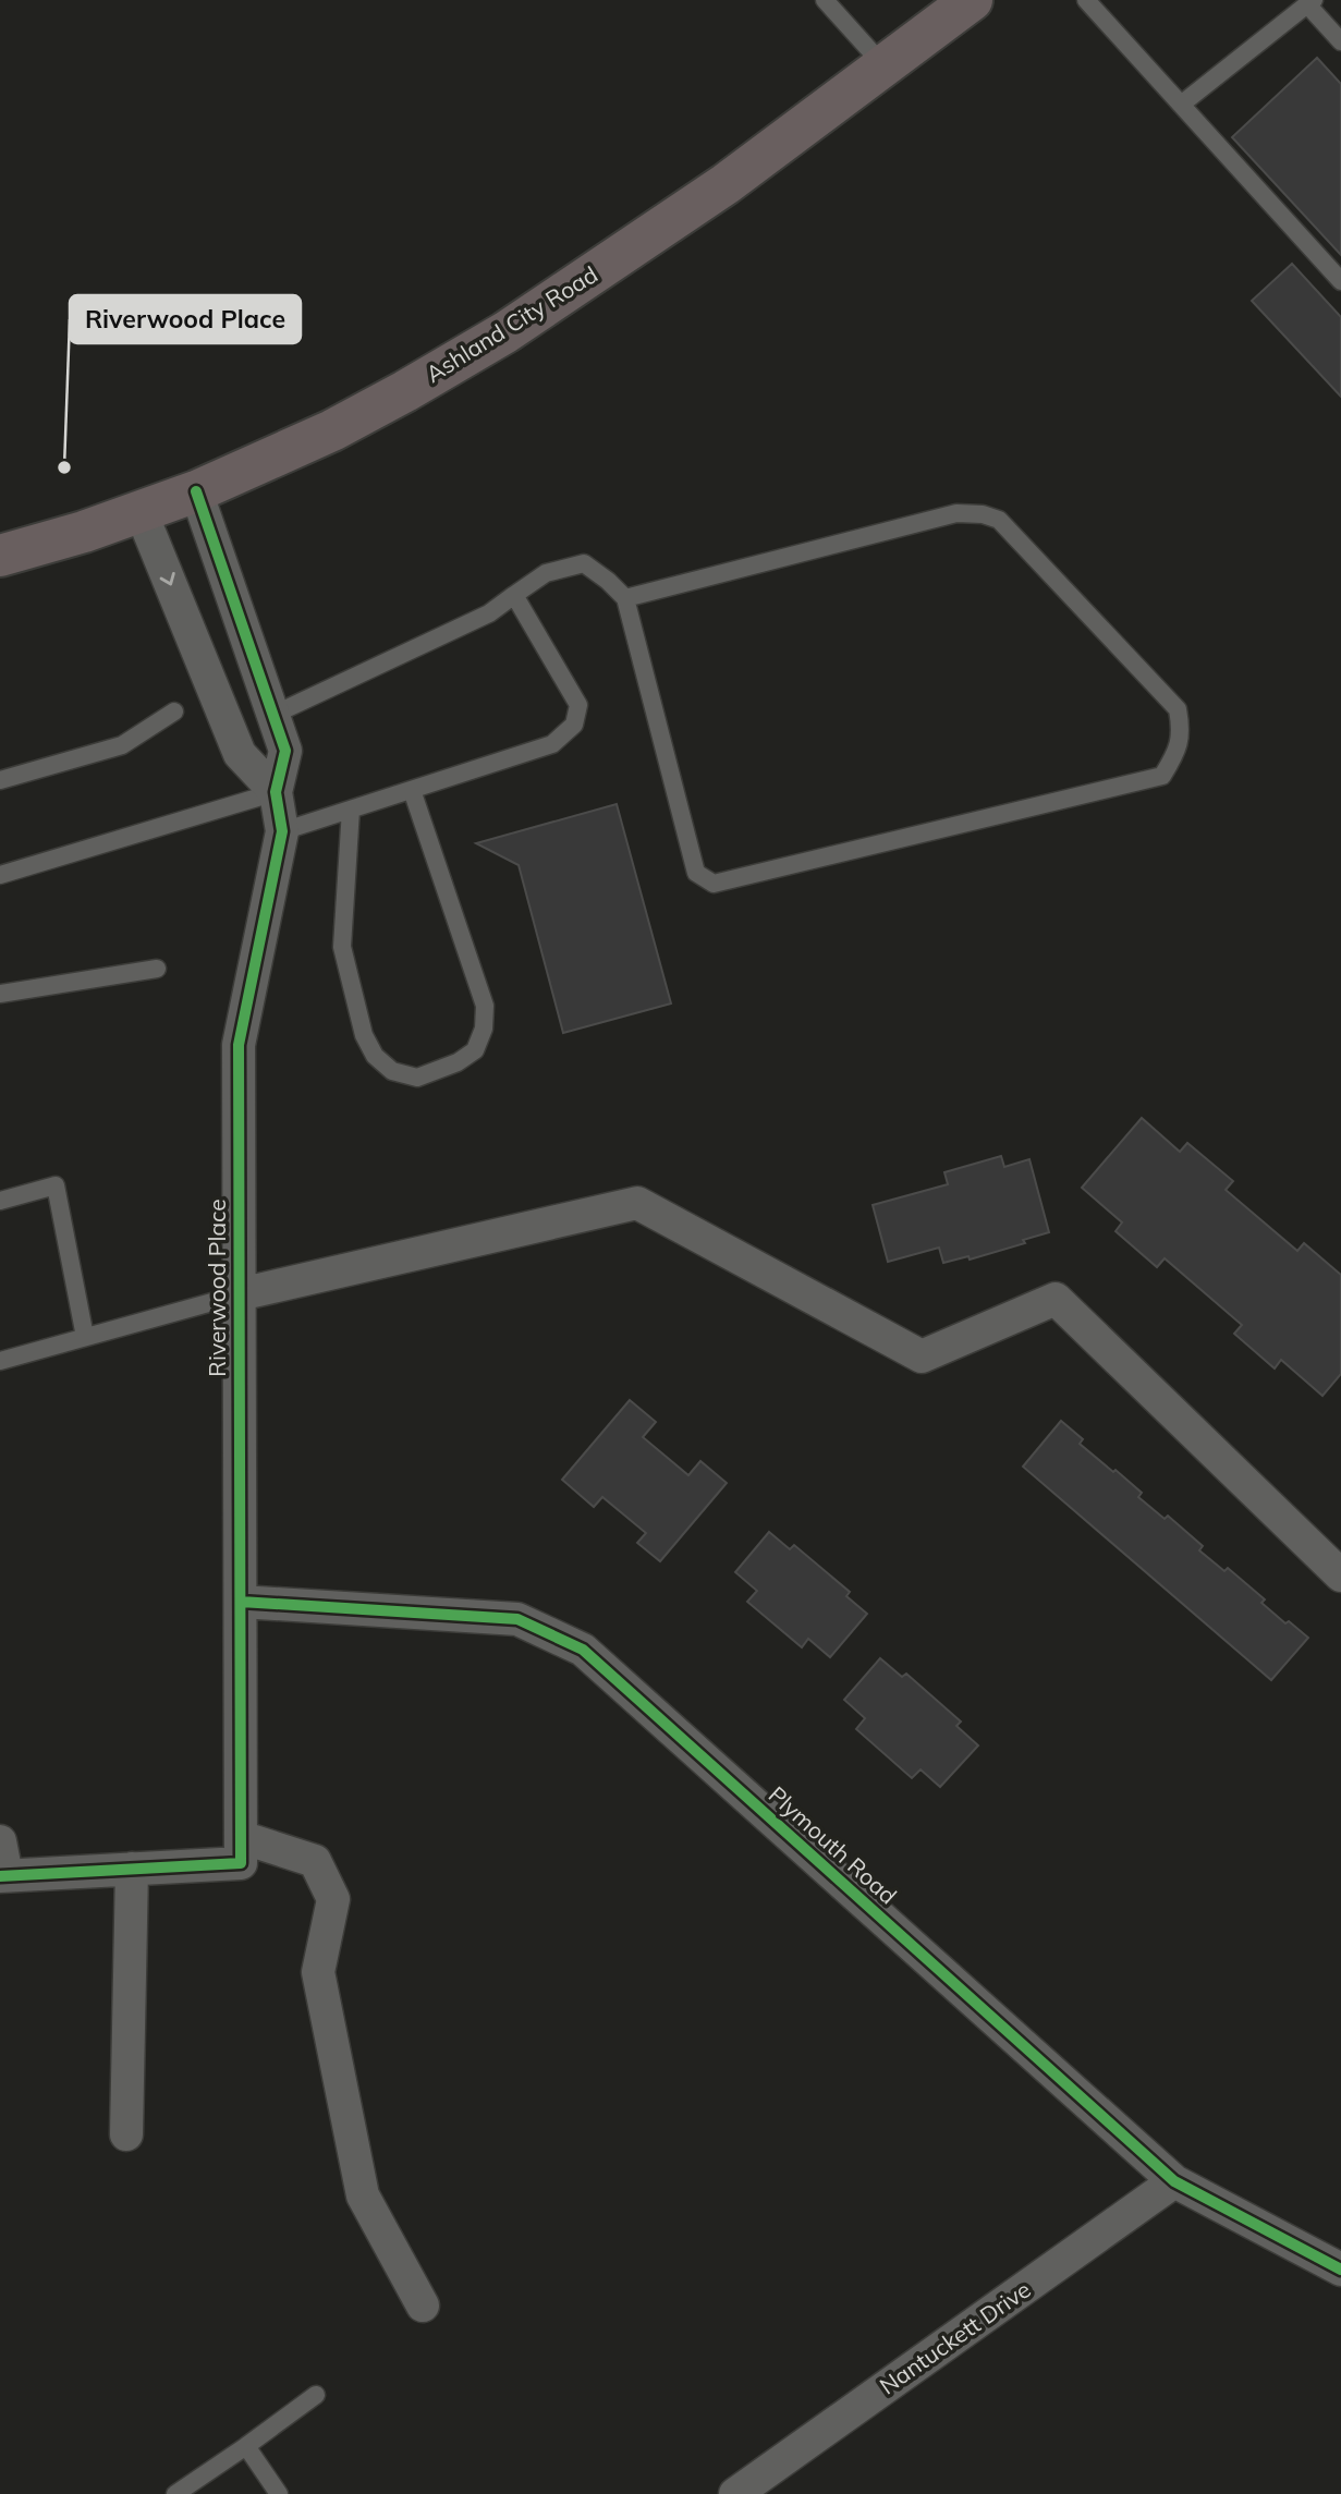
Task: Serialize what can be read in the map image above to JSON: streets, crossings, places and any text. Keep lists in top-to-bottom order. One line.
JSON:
{"streets":{"highway":["Ashland City Road"],"street":["Riverwood Place","Plymouth Road","Nantuckett Drive"]},"crossings":[["Ashland City Road","Riverwood Place"],["Riverwood Place","Plymouth Road"],["Plymouth Road","Nantuckett Drive"]],"places":["Riverwood Place"]}
